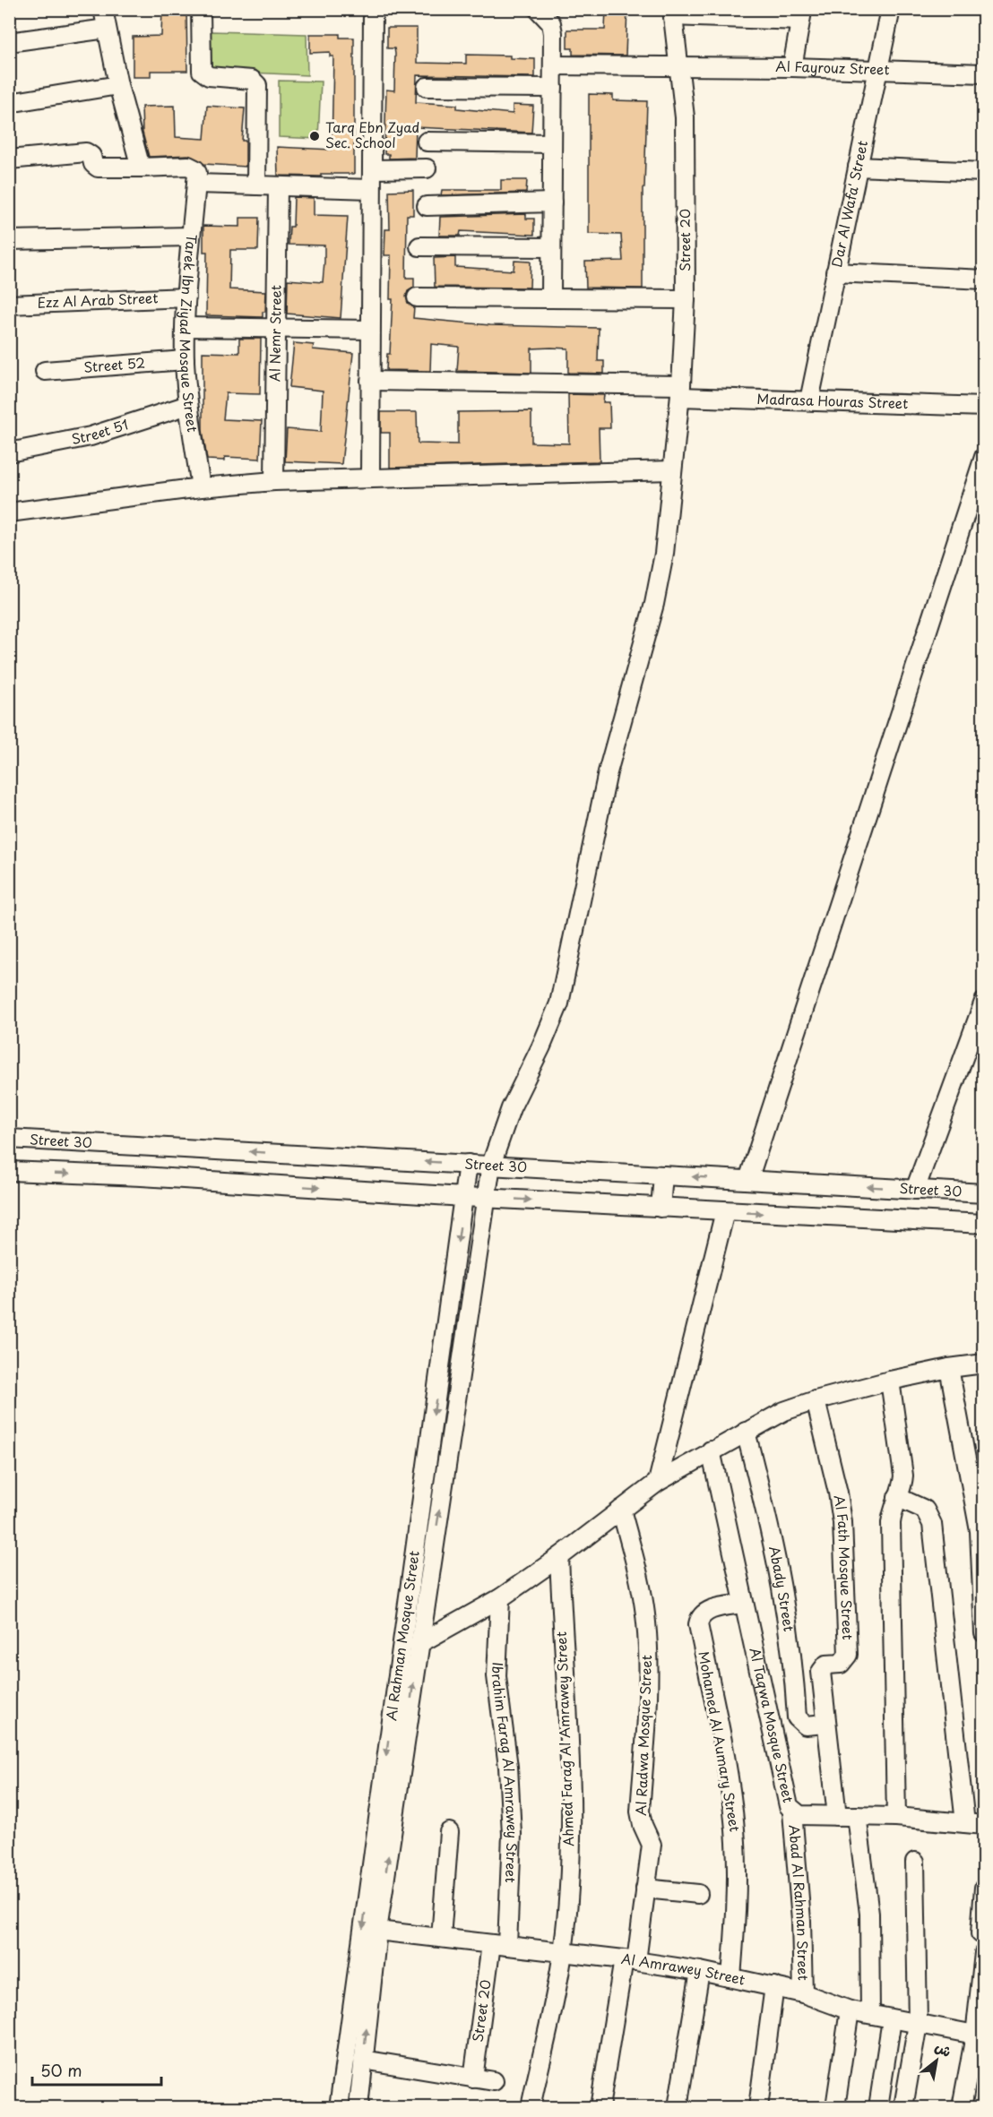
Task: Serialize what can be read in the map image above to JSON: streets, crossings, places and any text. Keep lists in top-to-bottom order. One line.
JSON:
{"streets":{"street":["Al Fayrouz Street","Dar Al Wafa' Street","Street 20","Ezz Al Arab Street","Tarek Ibn Ziyad Mosque Street","Al Nemr Street","Street 52","Madrasa Houras Street","Street 51","Street 30","Al Fath Mosque Street","Abady Street","Al Rahman Mosque Street","Al Taqwa Mosque Street","Al Radwa Mosque Street","Ahmed Farag Al Amrawey Street","Mohamed Al Aumary Street","Ibrahim Farag Al Amrawey Street","Abad Al Rahman Street","Al Amrawey Street"]},"crossings":[["Al Fayrouz Street","Dar Al Wafa' Street"],["Al Fayrouz Street","Street 20"],["Dar Al Wafa' Street","Madrasa Houras Street"],["Street 20","Madrasa Houras Street"],["Street 20","Street 30"],["Street 20","Al Rahman Mosque Street"],["Street 20","Ibrahim Farag Al Amrawey Street"],["Street 20","Al Amrawey Street"],["Ezz Al Arab Street","Tarek Ibn Ziyad Mosque Street"],["Tarek Ibn Ziyad Mosque Street","Street 52"],["Tarek Ibn Ziyad Mosque Street","Street 51"],["Street 30","Al Rahman Mosque Street"],["Al Fath Mosque Street","Abady Street"],["Al Fath Mosque Street","Al Taqwa Mosque Street"],["Al Rahman Mosque Street","Al Amrawey Street"],["Al Taqwa Mosque Street","Mohamed Al Aumary Street"],["Al Taqwa Mosque Street","Abad Al Rahman Street"],["Al Radwa Mosque Street","Al Amrawey Street"],["Ahmed Farag Al Amrawey Street","Al Amrawey Street"],["Mohamed Al Aumary Street","Al Amrawey Street"],["Ibrahim Farag Al Amrawey Street","Al Amrawey Street"],["Abad Al Rahman Street","Al Amrawey Street"]],"places":["Tarq Ebn Zyad Sec. School"],"scale_bar":"50 m","north":"top right"}
